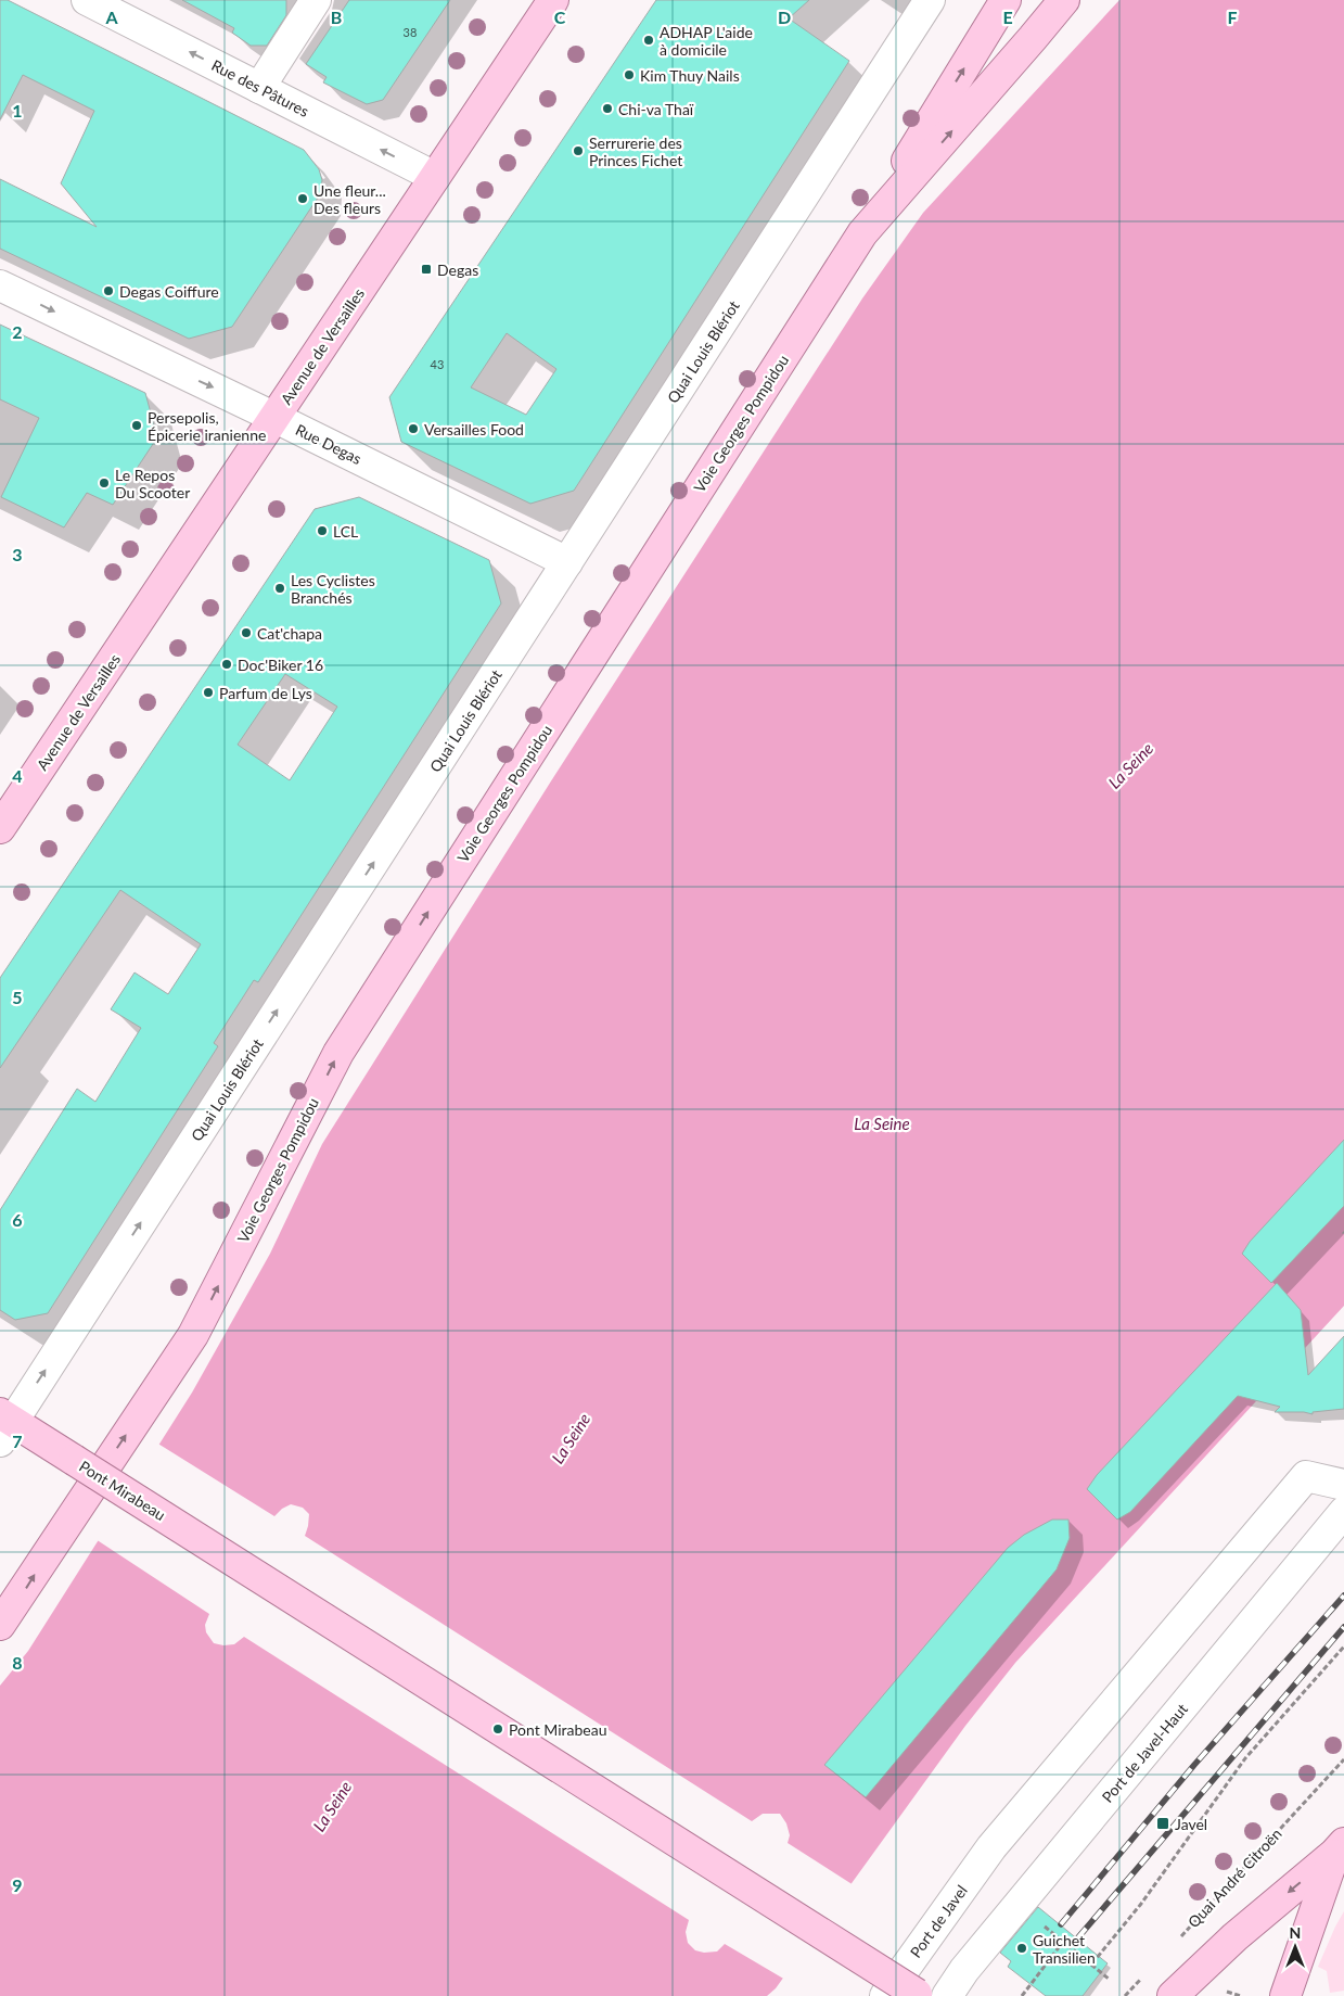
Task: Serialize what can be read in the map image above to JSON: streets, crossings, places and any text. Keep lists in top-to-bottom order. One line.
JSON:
{"streets":{"main road":["Avenue de Versailles","Voie Georges Pompidou","Pont Mirabeau"],"street":["Rue des Pâtures","Quai Louis Blériot","Rue Degas","Port de Javel-Haut","Port de Javel"],"path":["Quai André Citroën"]},"crossings":[["Rue des Pâtures","Avenue de Versailles"],["Avenue de Versailles","Rue Degas"],["Quai Louis Blériot","Rue Degas"],["Quai Louis Blériot","Pont Mirabeau"]],"one_way":["Rue des Pâtures","Quai Louis Blériot","Voie Georges Pompidou","Rue Degas"],"water":["La Seine"],"places":{"other":["ADHAP L'aide à domicile","Kim Thuy Nails","Chi-va Thaï","Serrurerie des Princes Fichet","Une fleur... Des fleurs","Degas Coiffure","Persepolis, Épicerie iranienne","Versailles Food","Le Repos Du Scooter","LCL","Les Cyclistes Branchés","Cat'chapa","Doc'Biker 16","Parfum de Lys","Pont Mirabeau","Guichet Transilien"],"transit":["Degas","Javel"]},"house_numbers":["38","43"],"north":"top","grid":{"columns":["A","B","C","D","E","F"],"rows":["1","2","3","4","5","6","7","8","9"]}}
